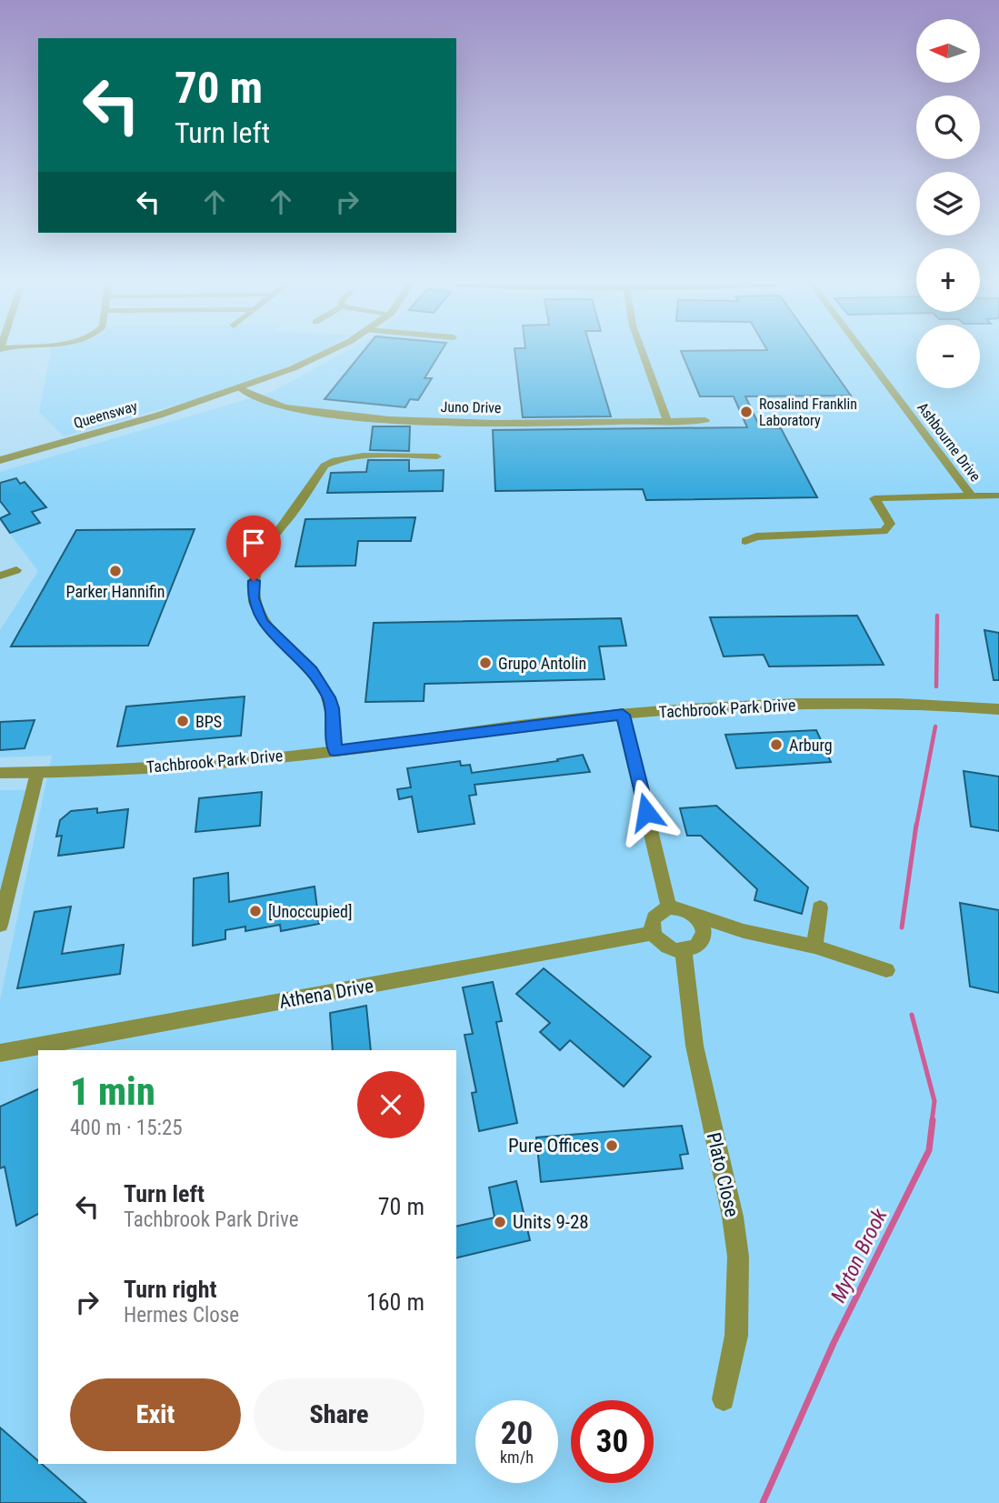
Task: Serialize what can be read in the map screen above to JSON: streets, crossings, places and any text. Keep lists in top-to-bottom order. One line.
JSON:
{"streets":{"street":["Juno Drive","Queensway","Ashbourne Drive","Tachbrook Park Drive","Athena Drive","Plato Close"]},"crossings":[["Juno Drive","Queensway"],["Athena Drive","Plato Close"]],"water":["Myton Brook"],"places":["Rosalind Franklin Laboratory","Parker Hannifin","Grupo Antolin","BPS","Arburg","[Unoccupied]","Pure Offices","Units 9-28"],"north":"left","page":{"map_buttons":["+","−"],"turn":["70 m","Turn left"],"heading":["1 min","400 m · 15:25"],"list":[{"name":"Turn left","note":"Tachbrook Park Drive","value":"70 m"},{"name":"Turn right","note":"Hermes Close","value":"160 m"}],"buttons":["Exit","Share"],"speed":"20 km/h","limit":"30"}}
